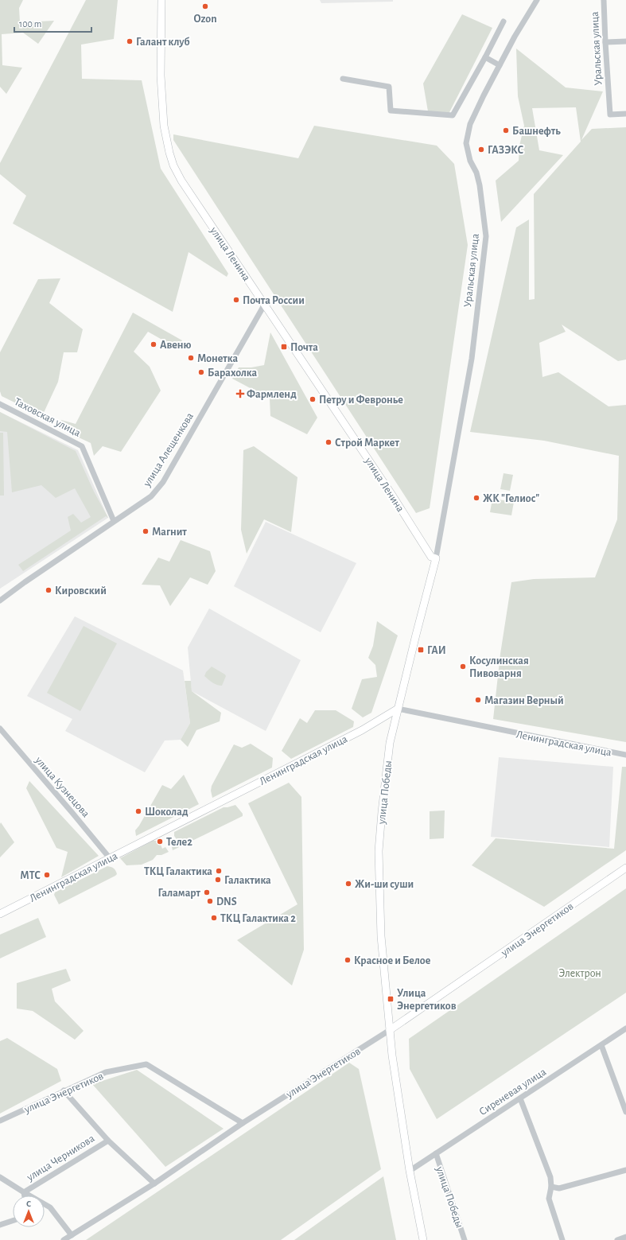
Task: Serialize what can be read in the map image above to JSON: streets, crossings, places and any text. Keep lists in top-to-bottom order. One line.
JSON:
{"streets":{"main road":["улица Ленина","Ленинградская улица","улица Победы","улица Энергетиков"],"street":["Уральская улица","Таховская улица","улица Алещенкова","улица Кузнецова","Сиреневая улица","улица Черникова"]},"crossings":[["Уральская улица","улица Ленина"],["Уральская улица","улица Победы"],["улица Ленина","улица Алещенкова"],["улица Ленина","улица Победы"],["Таховская улица","улица Алещенкова"],["Ленинградская улица","улица Кузнецова"],["Ленинградская улица","улица Победы"],["улица Победы","улица Энергетиков"],["улица Победы","Сиреневая улица"]],"parks":["Электрон"],"places":{"other":["Ozon","Галант клуб","Башнефть","ГАЗЭКС","Почта России","Авеню","Монетка","Барахолка","Петру и Февронье","Строй Маркет","ЖК \"Гелиос\"","Магнит","Кировский","Косулинская Пивоварня","Магазин Верный","Шоколад","Теле2","ТКЦ Галактика","МТС","Галактика","Жи-ши суши","Галамарт","DNS","ТКЦ Галактика 2","Красное и Белое"],"transit":["Почта","ГАИ","Улица Энергетиков"],"health":["Фармленд"]},"scale_bar":"100 m","north":"top"}
